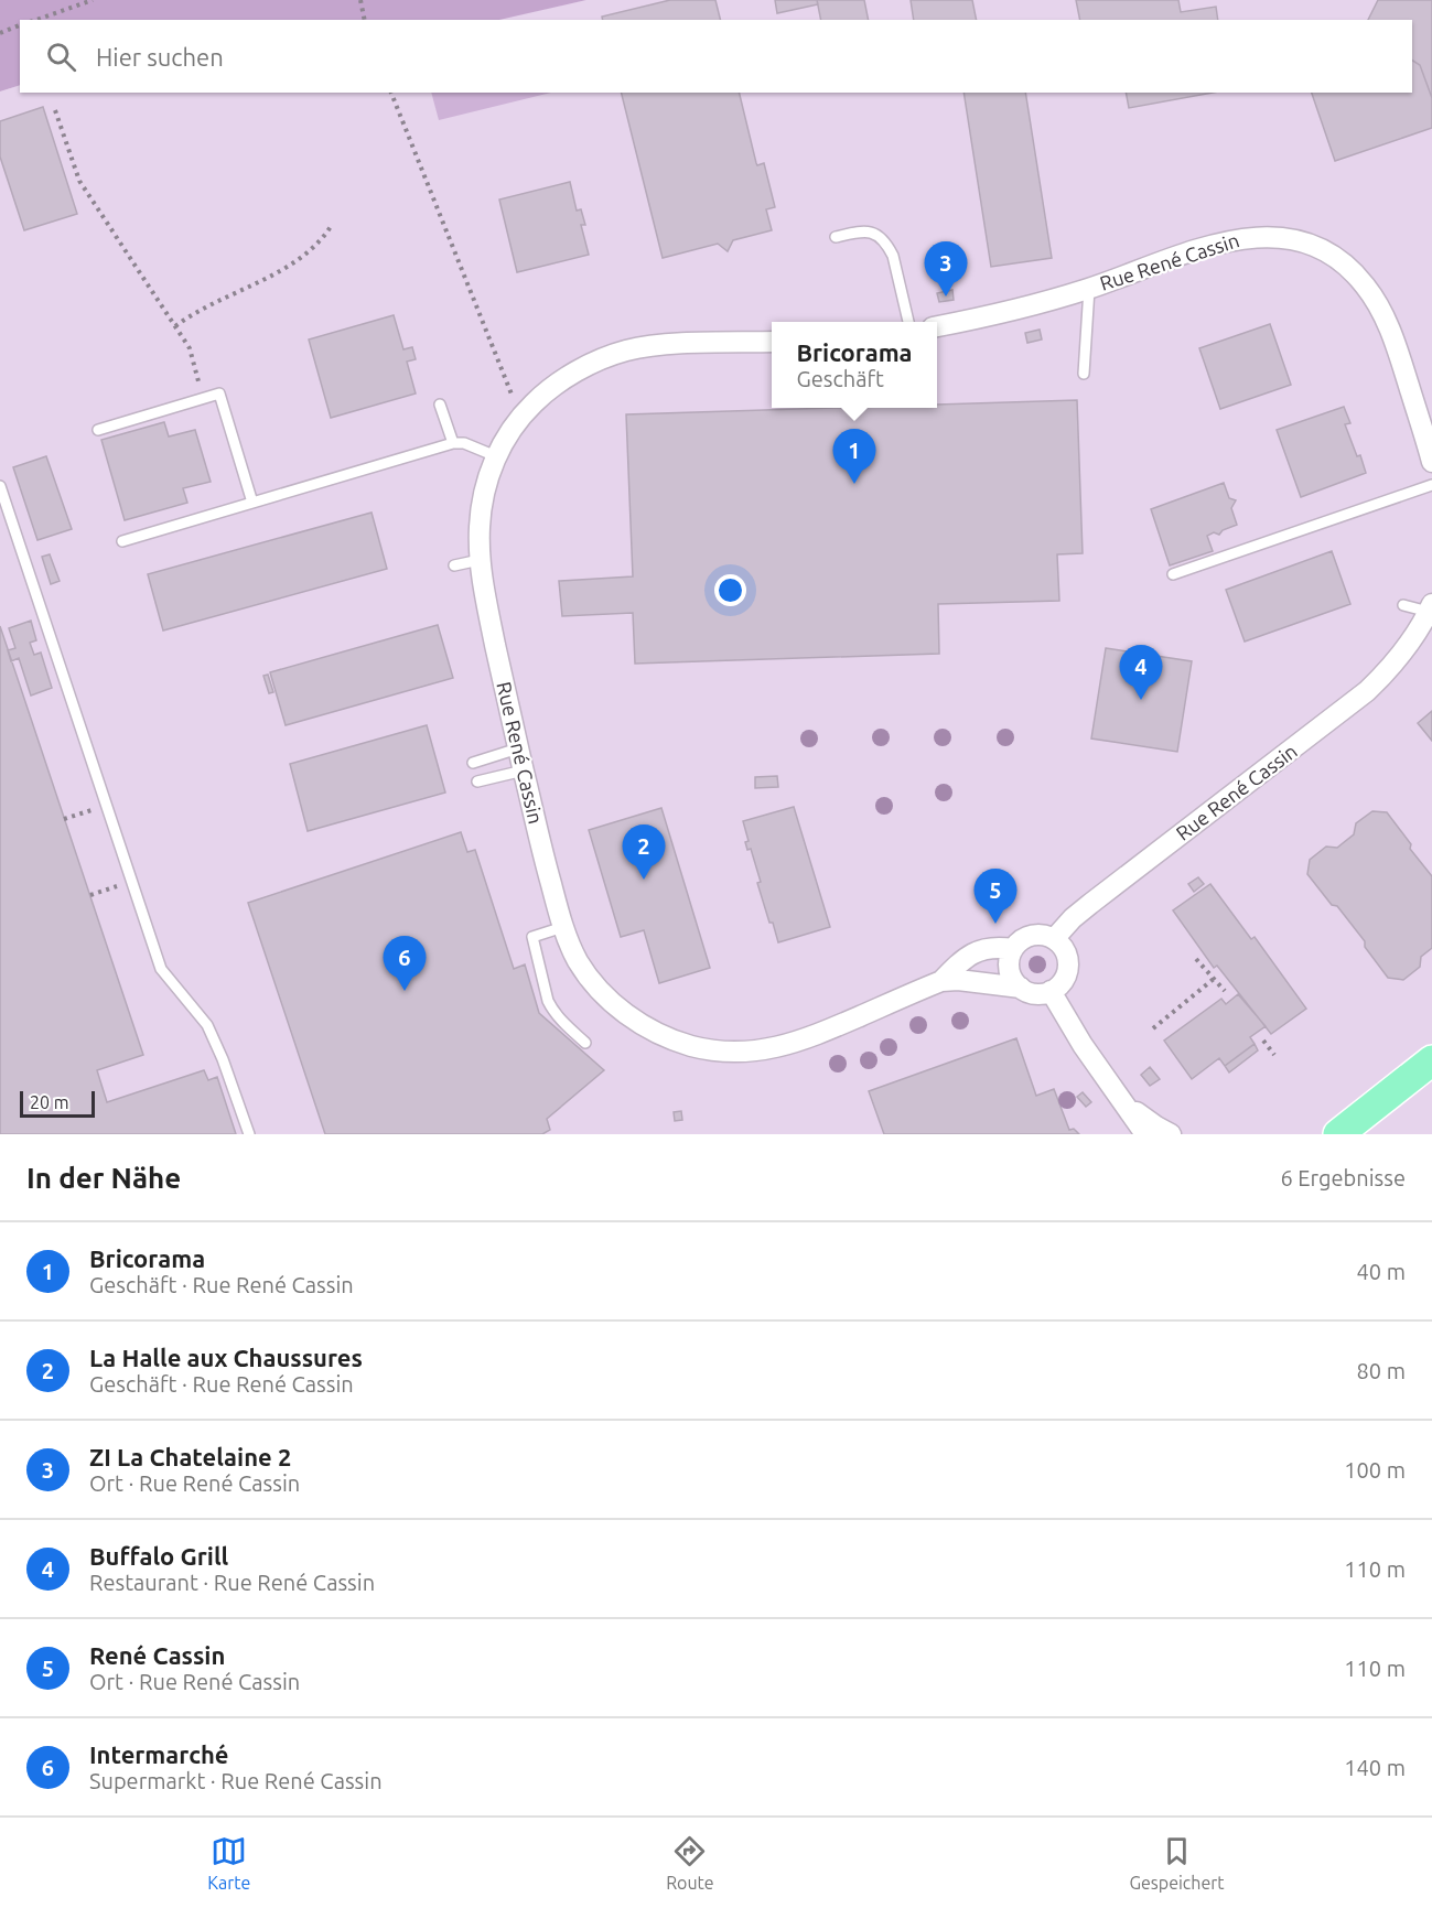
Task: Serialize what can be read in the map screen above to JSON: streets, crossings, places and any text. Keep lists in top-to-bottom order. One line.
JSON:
{"streets":{"street":["Rue René Cassin"]},"scale_bar":"20 m","page":{"search":"Hier suchen","pins":["3","1","4","2","5","6"],"popup":["Bricorama","Geschäft"],"scale":"20 m","heading":["In der Nähe","6 Ergebnisse"],"list":[{"mark":"1","name":"Bricorama","note":"Geschäft · Rue René Cassin","value":"40 m"},{"mark":"2","name":"La Halle aux Chaussures","note":"Geschäft · Rue René Cassin","value":"80 m"},{"mark":"3","name":"ZI La Chatelaine 2","note":"Ort · Rue René Cassin","value":"100 m"},{"mark":"4","name":"Buffalo Grill","note":"Restaurant · Rue René Cassin","value":"110 m"},{"mark":"5","name":"René Cassin","note":"Ort · Rue René Cassin","value":"110 m"},{"mark":"6","name":"Intermarché","note":"Supermarkt · Rue René Cassin","value":"140 m"}],"nav":["Karte","Route","Gespeichert"]}}
